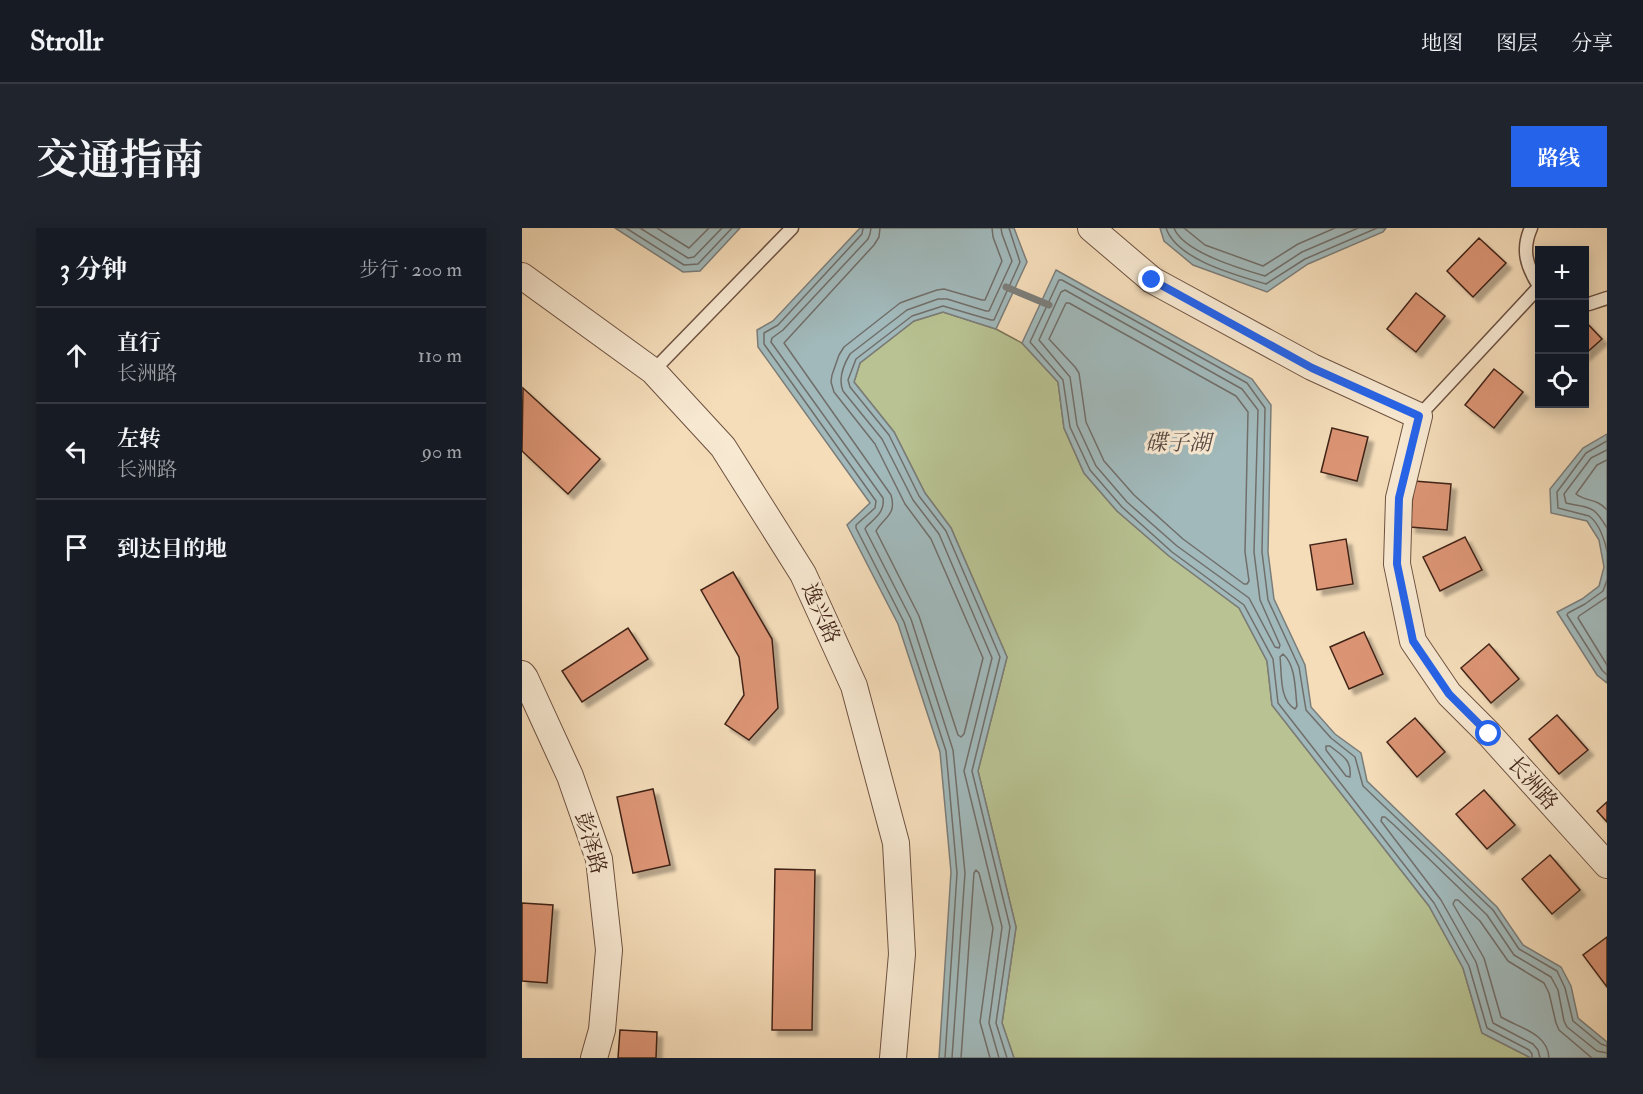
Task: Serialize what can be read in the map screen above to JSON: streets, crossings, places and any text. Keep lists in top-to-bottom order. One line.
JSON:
{"streets":{"street":["逸兴路","长洲路","彭泽路"]},"water":["碟子湖"],"page":{"header":"Strollr","nav":["地图","图层","分享"],"title":"交通指南","buttons":"路线","heading":["3 分钟","步行 · 200 m"],"map_buttons":["+","−"],"list":[["直行","长洲路","110 m"],["左转","长洲路","90 m"],"到达目的地"]}}
